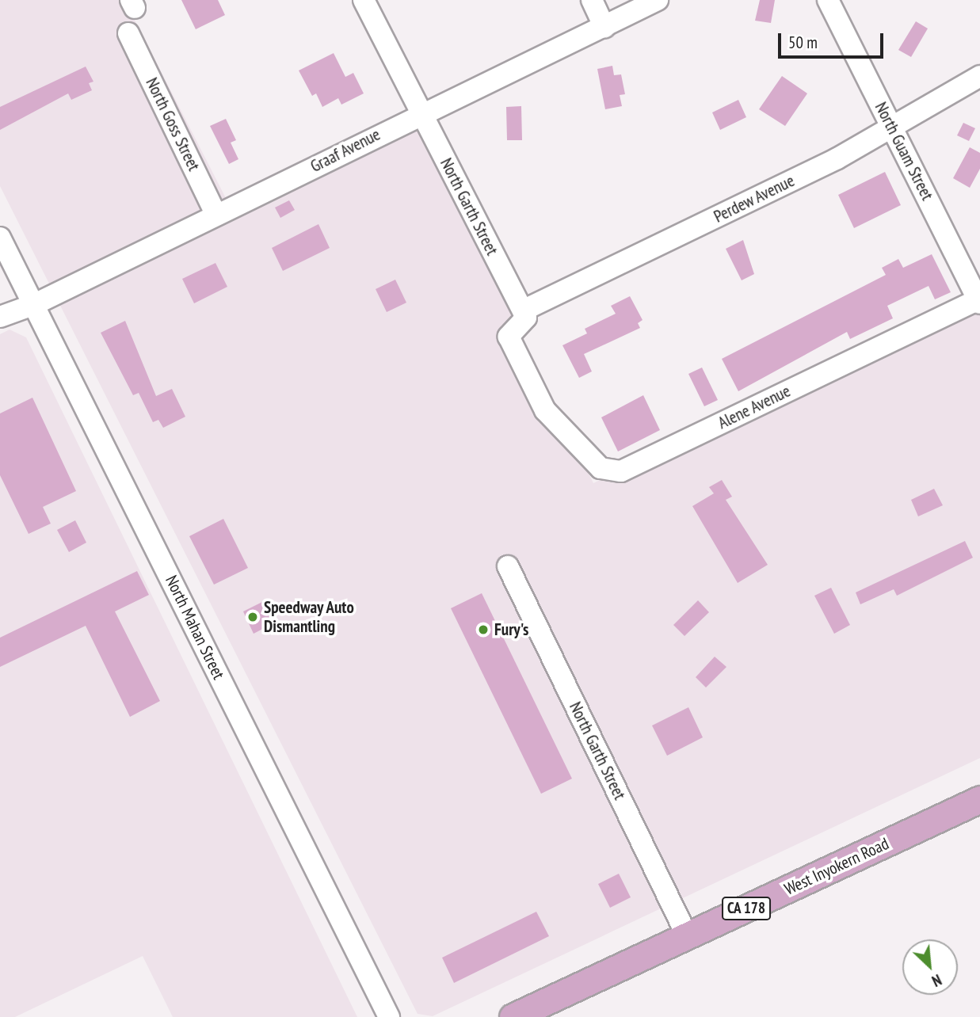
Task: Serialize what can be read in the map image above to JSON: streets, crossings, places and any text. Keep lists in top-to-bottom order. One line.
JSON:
{"streets":{"main road":["West Inyokern Road","CA 178"],"street":["North Goss Street","Graaf Avenue","North Guam Street","Perdew Avenue","North Garth Street","Alene Avenue","North Mahan Street"]},"crossings":[["North Goss Street","Graaf Avenue"],["Graaf Avenue","North Garth Street"],["Graaf Avenue","North Mahan Street"],["North Guam Street","Perdew Avenue"],["North Guam Street","Alene Avenue"],["Perdew Avenue","North Garth Street"],["Perdew Avenue","Alene Avenue"],["North Garth Street","Alene Avenue"],["North Garth Street","West Inyokern Road"]],"places":["Speedway Auto Dismantling","Fury's"],"scale_bar":"50 m","north":"bottom right"}
